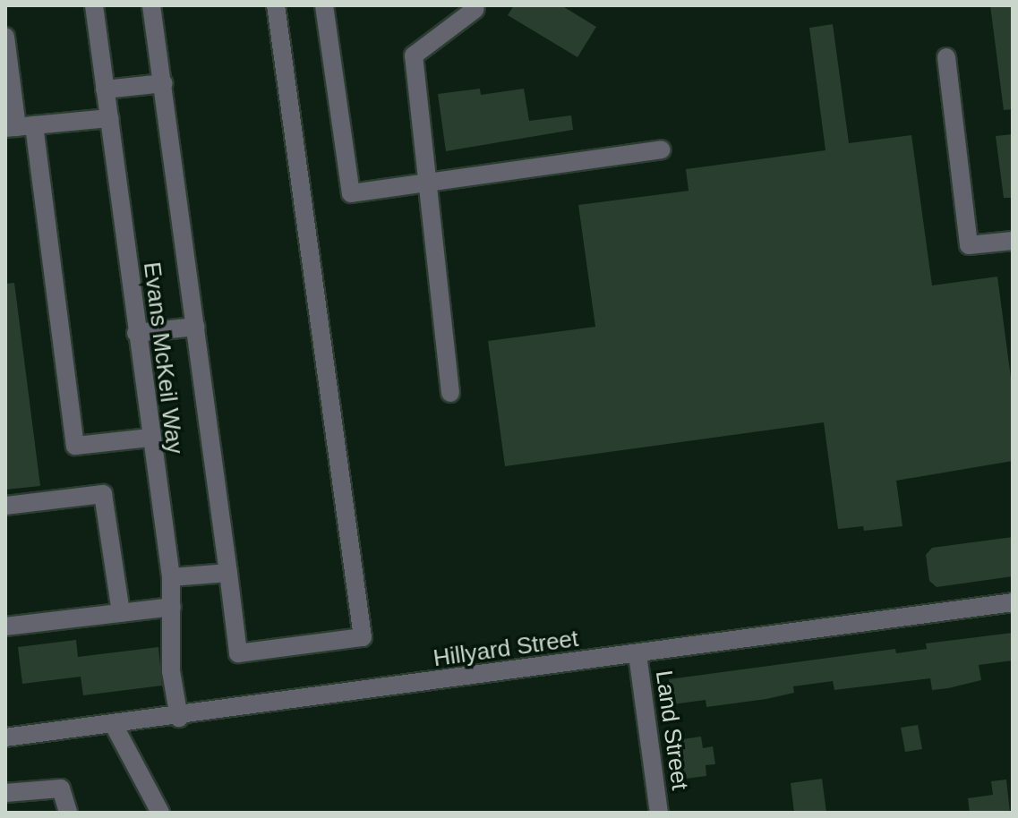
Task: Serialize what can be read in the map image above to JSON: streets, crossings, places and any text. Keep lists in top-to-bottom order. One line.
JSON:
{"streets":{"street":["Evans McKeil Way","Hillyard Street","Land Street"]},"crossings":[["Evans McKeil Way","Hillyard Street"],["Hillyard Street","Land Street"]]}
